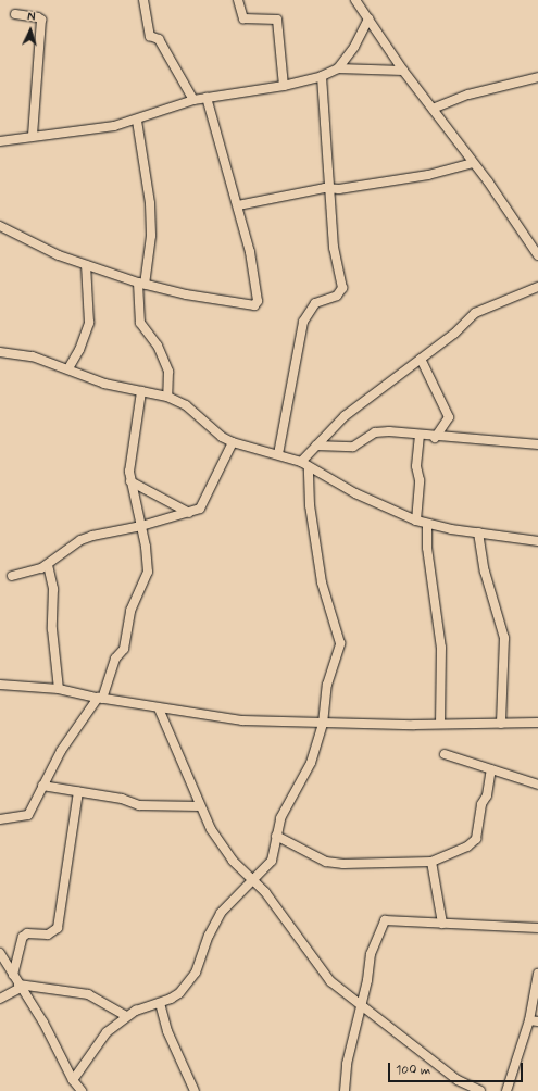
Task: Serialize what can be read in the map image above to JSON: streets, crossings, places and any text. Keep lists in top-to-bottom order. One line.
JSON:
{"scale_bar":"100 m","north":"top"}
